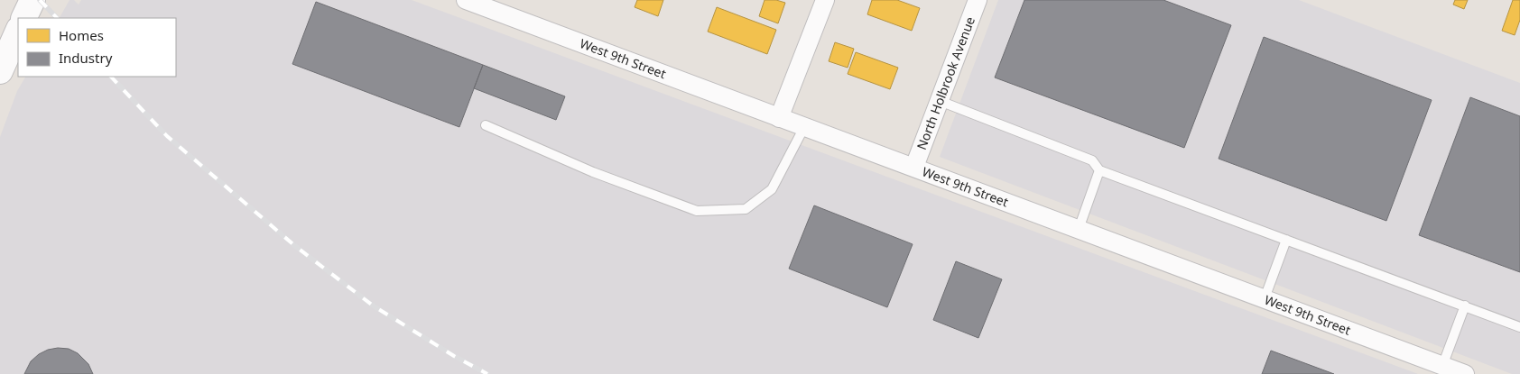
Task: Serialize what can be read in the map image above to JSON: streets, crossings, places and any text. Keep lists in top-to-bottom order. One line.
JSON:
{"streets":{"street":["West 9th Street","North Holbrook Avenue"]},"crossings":[["West 9th Street","North Holbrook Avenue"]],"legend":["Homes","Industry"]}
